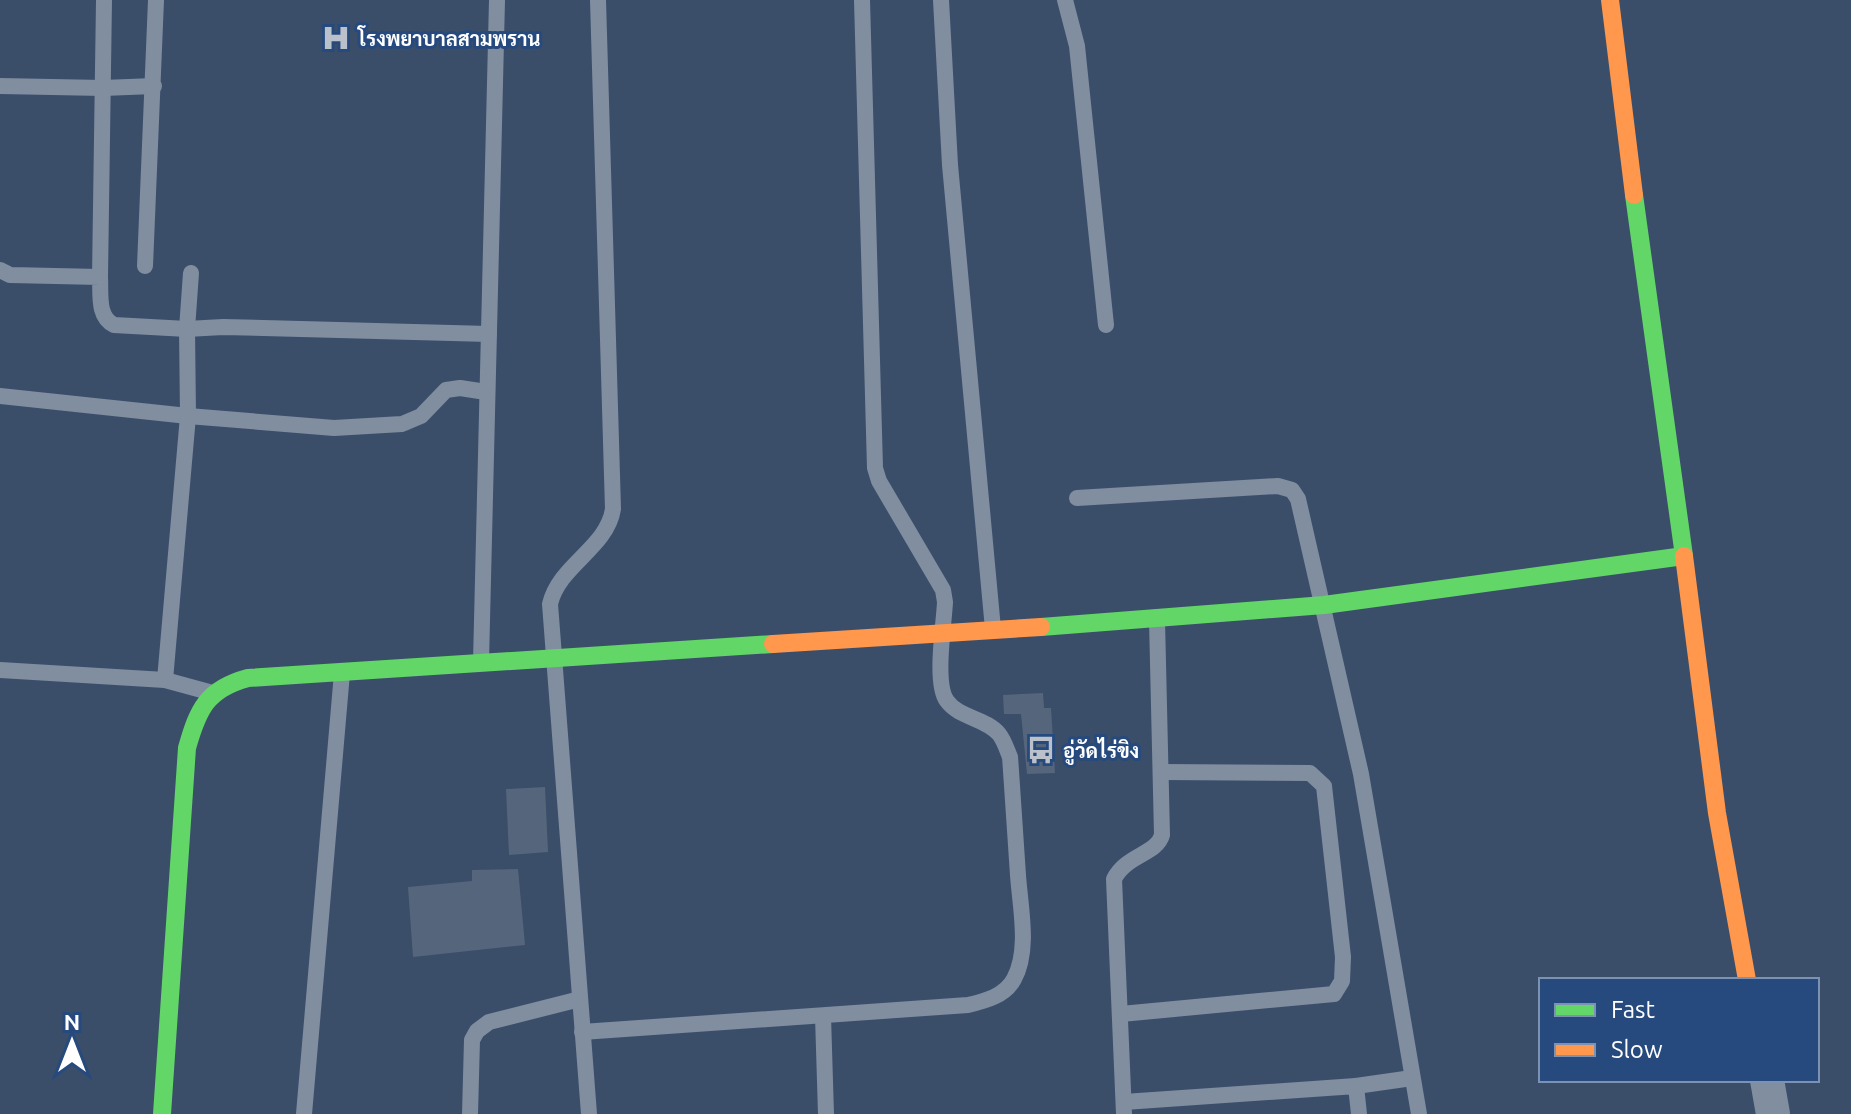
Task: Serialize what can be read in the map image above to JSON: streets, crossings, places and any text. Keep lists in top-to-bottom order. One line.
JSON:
{"places":{"hospital":["โรงพยาบาลสามพราน"],"bus stop":["อู่วัดไร่ขิง"]},"legend":["Fast","Slow"],"north":"top"}
